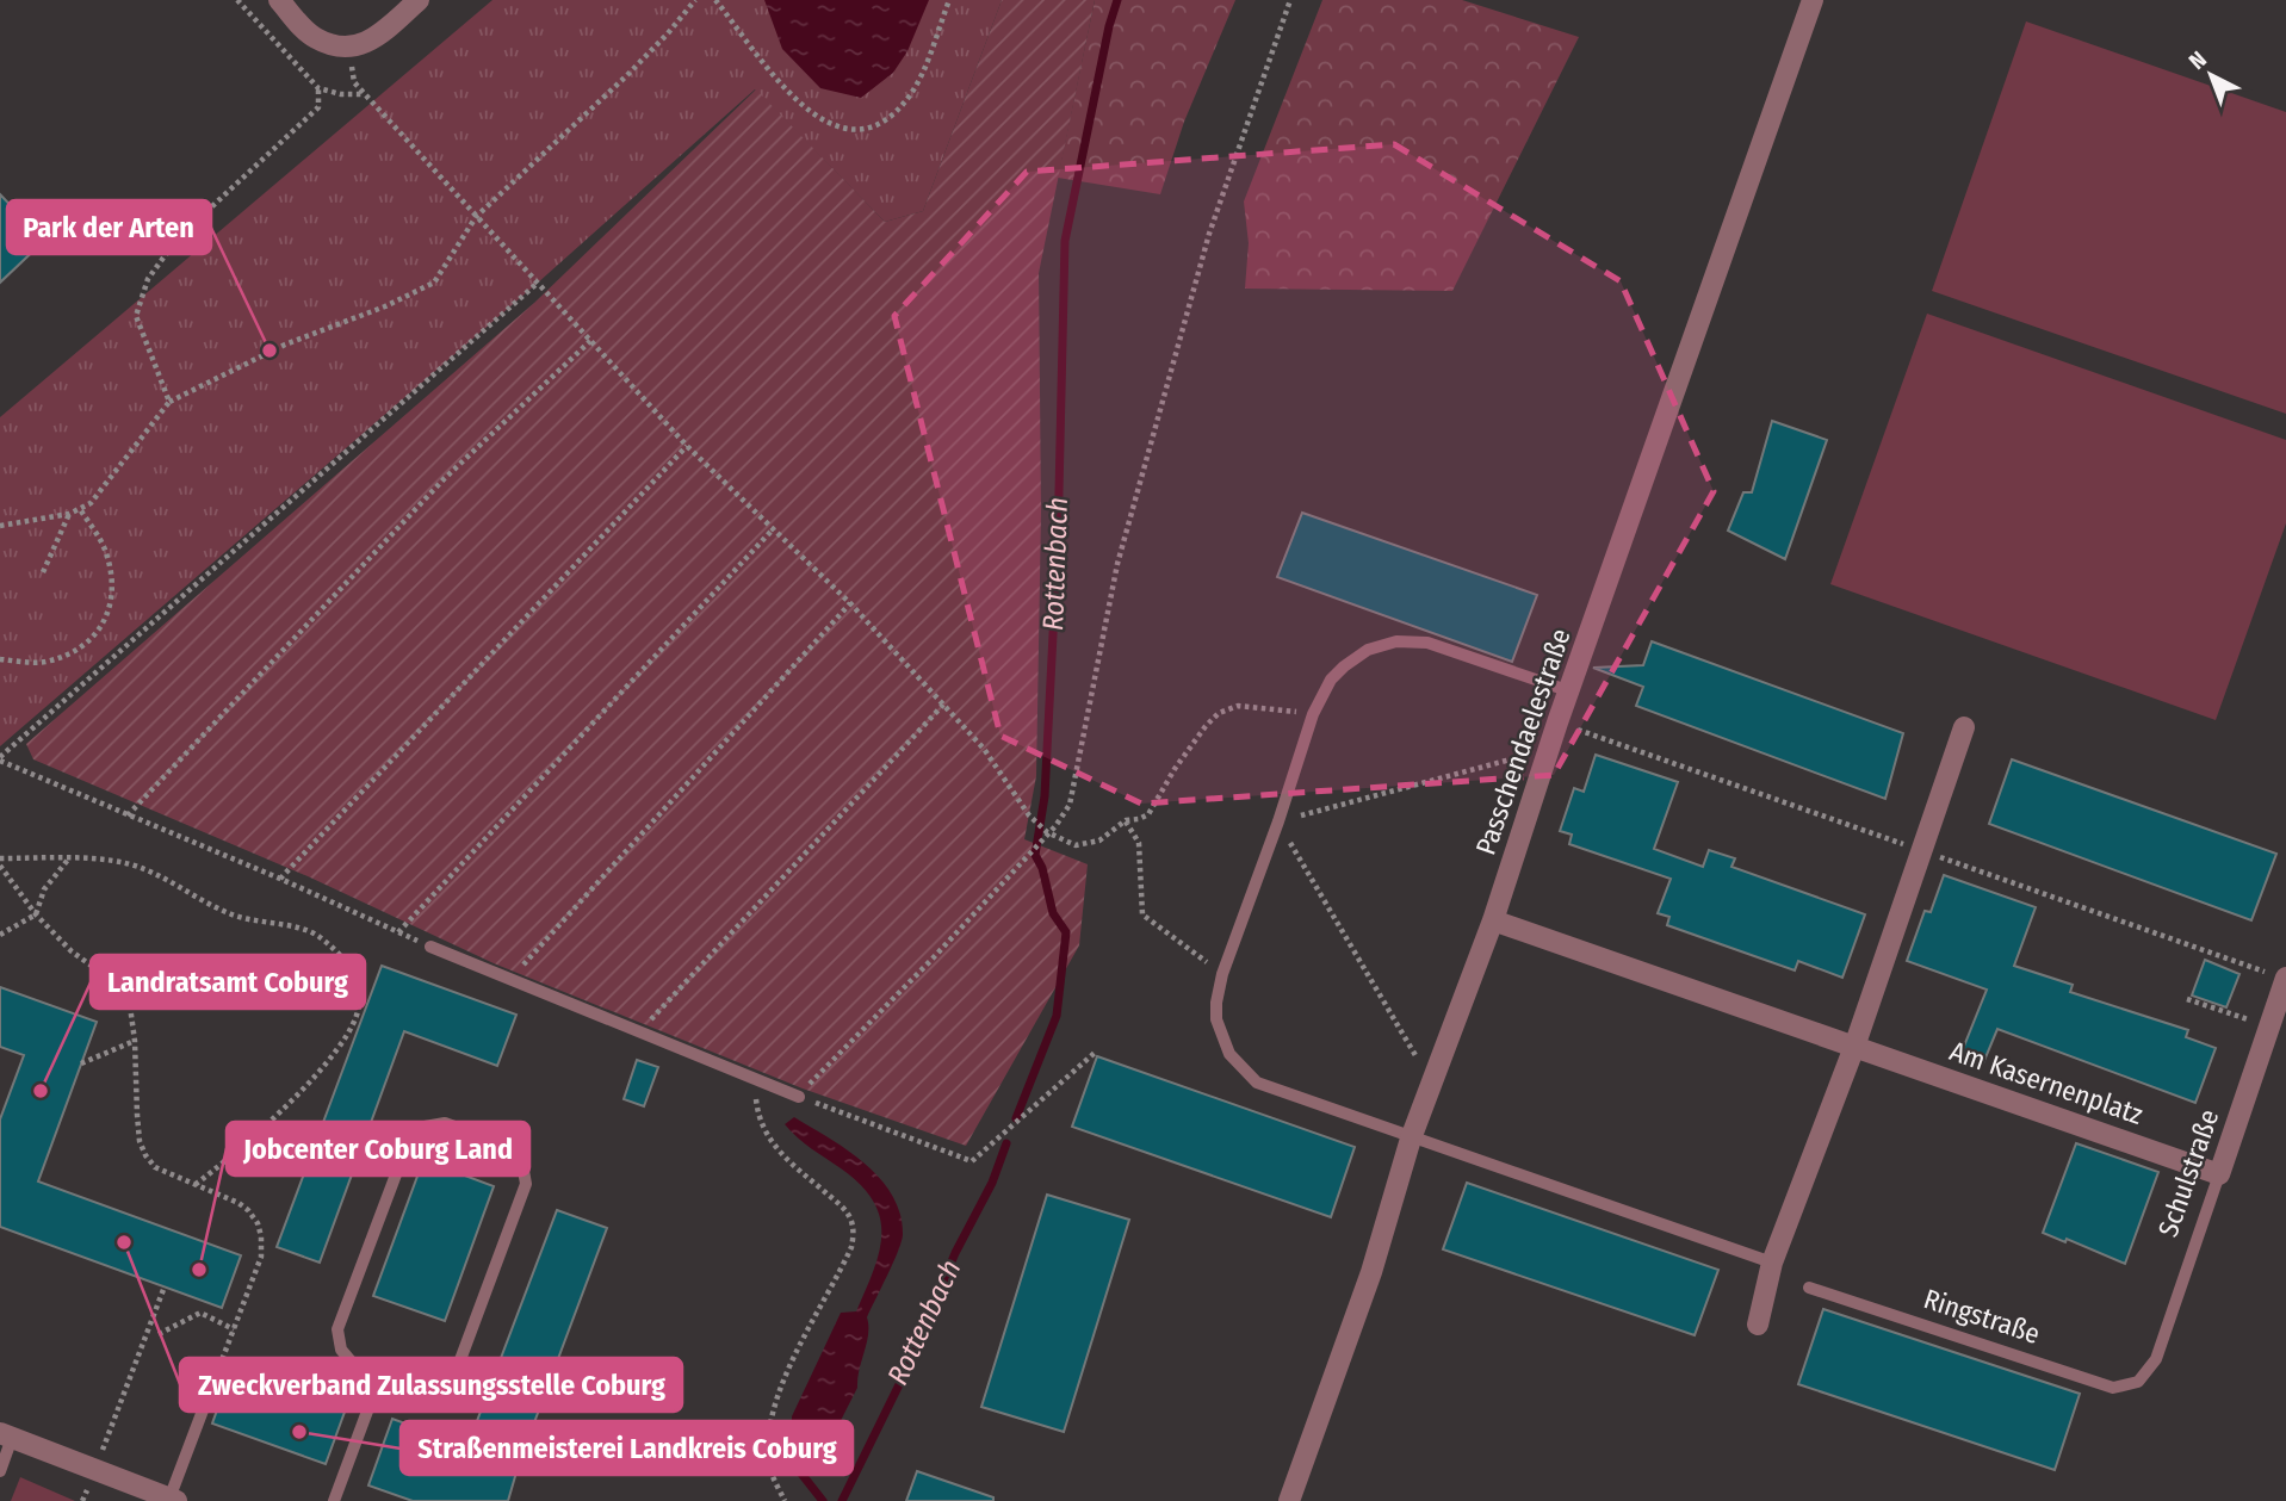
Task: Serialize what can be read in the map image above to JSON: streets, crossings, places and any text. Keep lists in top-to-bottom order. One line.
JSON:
{"streets":{"street":["Passchendaelestraße","Am Kasernenplatz","Schulstraße"],"lane":["Ringstraße"]},"crossings":[["Passchendaelestraße","Am Kasernenplatz"],["Am Kasernenplatz","Schulstraße"],["Schulstraße","Ringstraße"]],"water":["Rottenbach"],"places":["Park der Arten","Landratsamt Coburg","Zweckverband Zulassungsstelle Coburg","Jobcenter Coburg Land","Straßenmeisterei Landkreis Coburg"],"north":"top left"}
